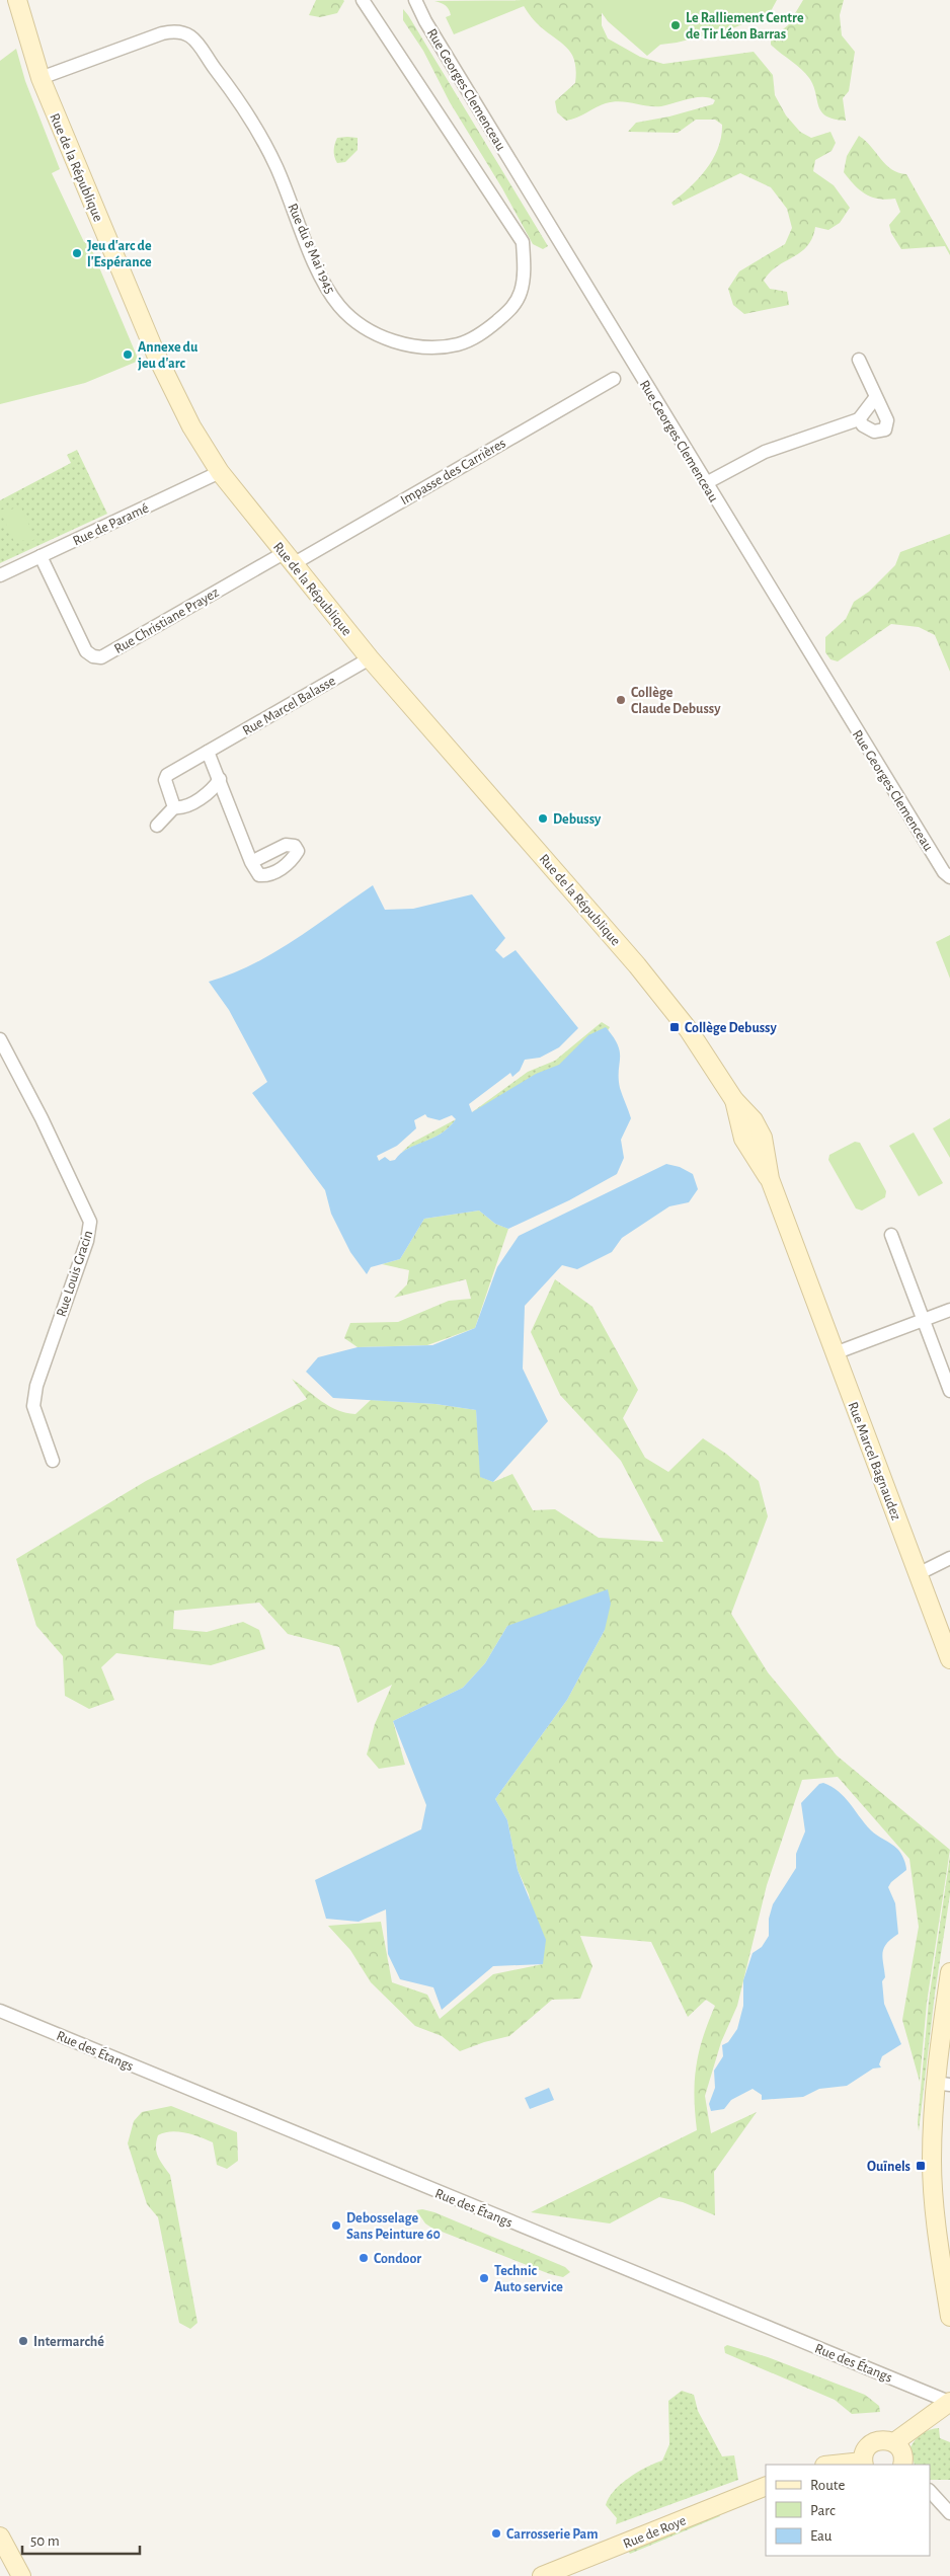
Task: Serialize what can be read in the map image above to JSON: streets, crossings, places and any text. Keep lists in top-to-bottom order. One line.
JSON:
{"streets":{"street":["Rue Georges Clemenceau","Rue de la République","Rue du 8 Mai 1945","Impasse des Carrières","Rue de Paramé","Rue Christiane Prayez","Rue Marcel Balasse","Rue Louis Gracin","Rue Marcel Bagnaudez","Rue des Étangs","Rue de Roye"]},"crossings":[["Rue de la République","Rue du 8 Mai 1945"],["Rue de la République","Impasse des Carrières"],["Rue de la République","Rue de Paramé"],["Rue de la République","Rue Christiane Prayez"],["Rue de la République","Rue Marcel Balasse"],["Rue de la République","Rue Marcel Bagnaudez"],["Impasse des Carrières","Rue Christiane Prayez"],["Rue de Paramé","Rue Christiane Prayez"]],"places":{"other":["Le Ralliement Centre de Tir Léon Barras","Jeu d'arc de l'Espérance","Annexe du jeu d'arc","Collège Claude Debussy","Debussy","Debosselage Sans Peinture 60","Condoor","Technic Auto service","Intermarché","Carrosserie Pam"],"transit":["Collège Debussy","Ouïnels"]},"legend":["Route","Parc","Eau"],"scale_bar":"50 m"}
